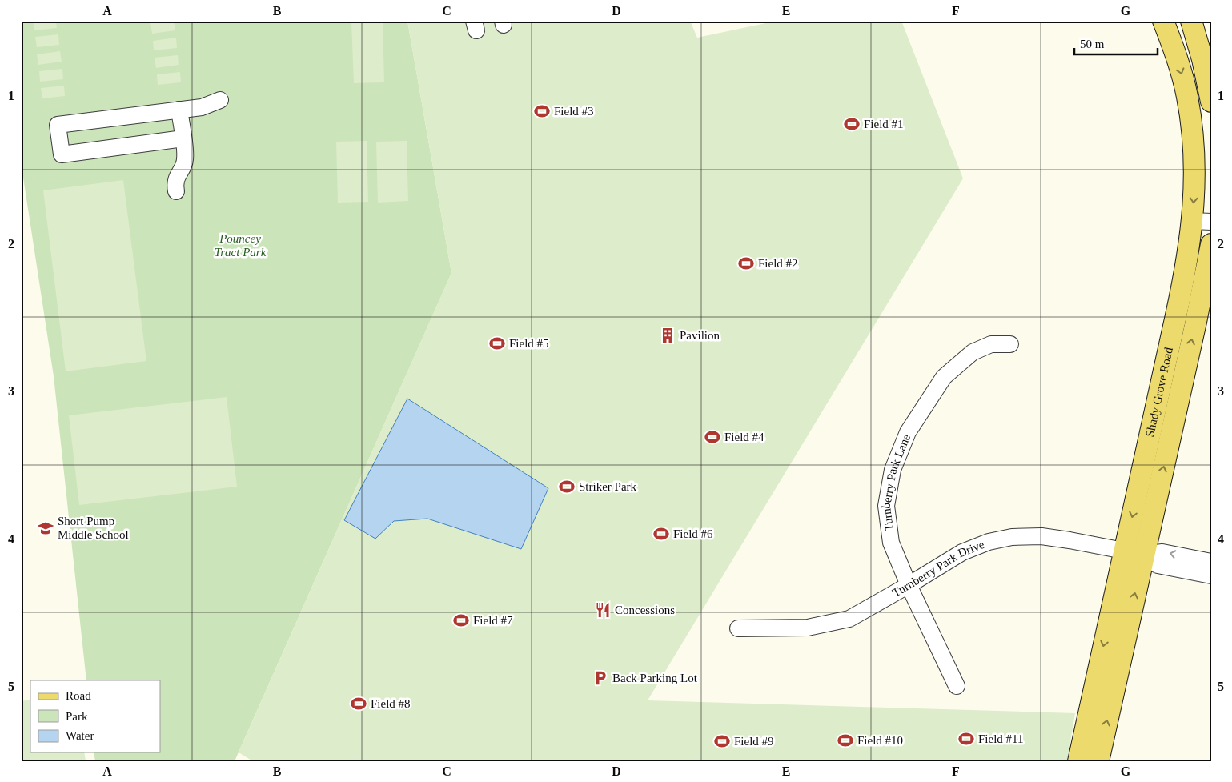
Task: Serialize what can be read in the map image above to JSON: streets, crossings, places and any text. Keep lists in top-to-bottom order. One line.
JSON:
{"streets":{"main road":["Shady Grove Road"],"street":["Turnberry Park Lane","Turnberry Park Drive"]},"crossings":[["Shady Grove Road","Turnberry Park Drive"],["Turnberry Park Lane","Turnberry Park Drive"]],"parks":["Pouncey Tract Park"],"places":{"sports":["Field #3","Field #1","Field #2","Field #5","Field #4","Striker Park","Field #6","Field #7","Field #8","Field #11","Field #10","Field #9"],"building":["Pavilion"],"school or university":["Short Pump Middle School"],"restaurant":["Concessions"],"parking":["Back Parking Lot"]},"legend":["Road","Park","Water"],"scale_bar":"50 m","grid":{"columns":["A","B","C","D","E","F","G"],"rows":["1","2","3","4","5"]}}
